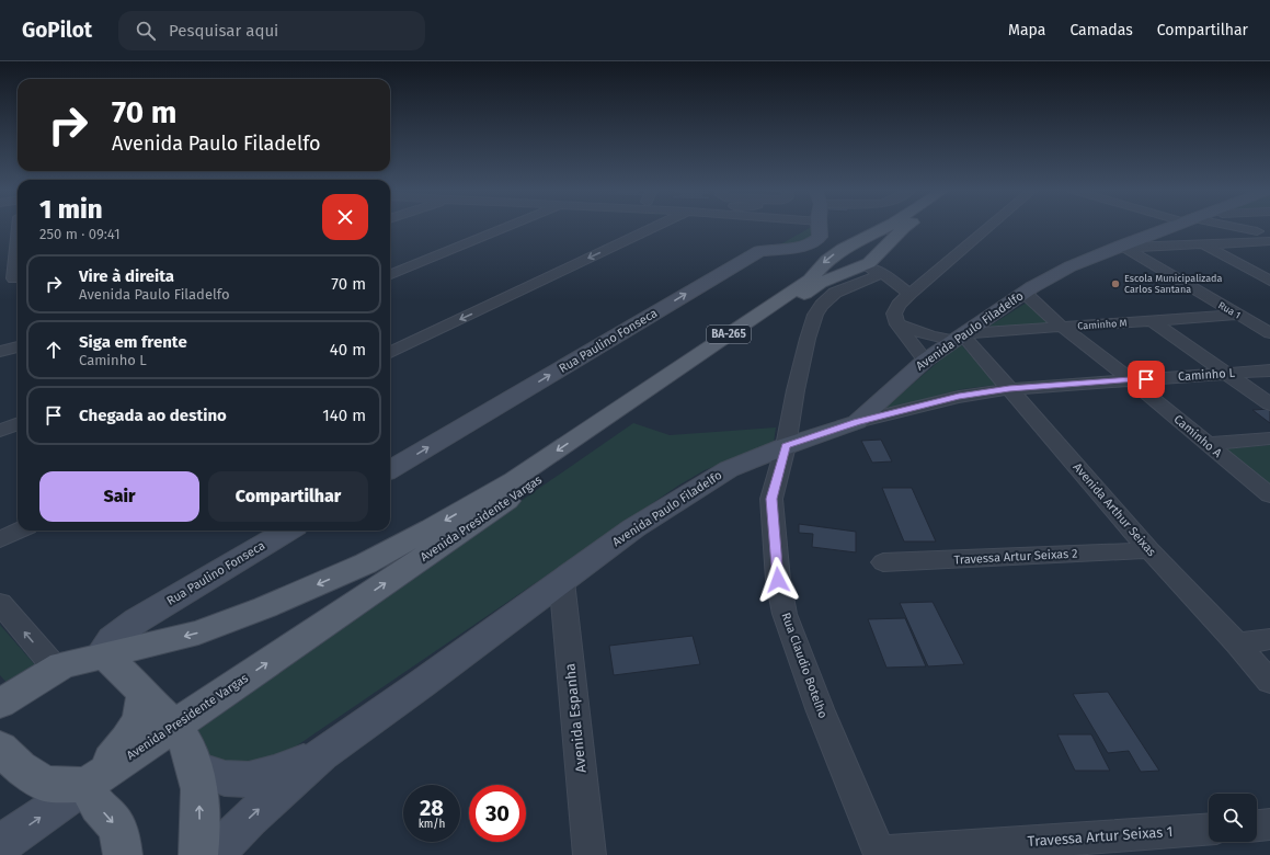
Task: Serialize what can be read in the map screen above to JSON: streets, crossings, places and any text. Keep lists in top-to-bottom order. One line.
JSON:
{"streets":{"main road":["BA-265","Avenida Presidente Vargas"],"street":["Rua 1","Caminho M","Avenida Paulo Filadelfo","Rua Paulino Fonseca","Caminho L","Caminho A","Avenida Arthur Seixas","Travessa Artur Seixas 2","Rua Claudio Botelho","Avenida Espanha","Travessa Artur Seixas 1"]},"crossings":[["Rua 1","Caminho M"],["Rua 1","Avenida Paulo Filadelfo"],["Caminho M","Avenida Paulo Filadelfo"],["Caminho M","Caminho A"],["Caminho M","Avenida Arthur Seixas"],["Avenida Paulo Filadelfo","Caminho L"],["Avenida Paulo Filadelfo","Caminho A"],["Avenida Paulo Filadelfo","Avenida Arthur Seixas"],["Avenida Paulo Filadelfo","Rua Claudio Botelho"],["Avenida Paulo Filadelfo","Avenida Espanha"],["Rua Paulino Fonseca","Avenida Presidente Vargas"],["Caminho L","Caminho A"],["Caminho L","Avenida Arthur Seixas"],["Avenida Arthur Seixas","Travessa Artur Seixas 2"],["Avenida Presidente Vargas","Rua Claudio Botelho"],["Rua Claudio Botelho","Travessa Artur Seixas 1"]],"places":["Escola Municipalizada Carlos Santana"],"page":{"header":"GoPilot","search":"Pesquisar aqui","nav":["Mapa","Camadas","Compartilhar"],"turn":["70 m","Avenida Paulo Filadelfo"],"heading":["1 min","250 m · 09:41"],"list":[{"name":"Vire à direita","note":"Avenida Paulo Filadelfo","value":"70 m"},{"name":"Siga em frente","note":"Caminho L","value":"40 m"},{"name":"Chegada ao destino","value":"140 m"}],"buttons":["Sair","Compartilhar"],"speed":"28 km/h","limit":"30"}}
